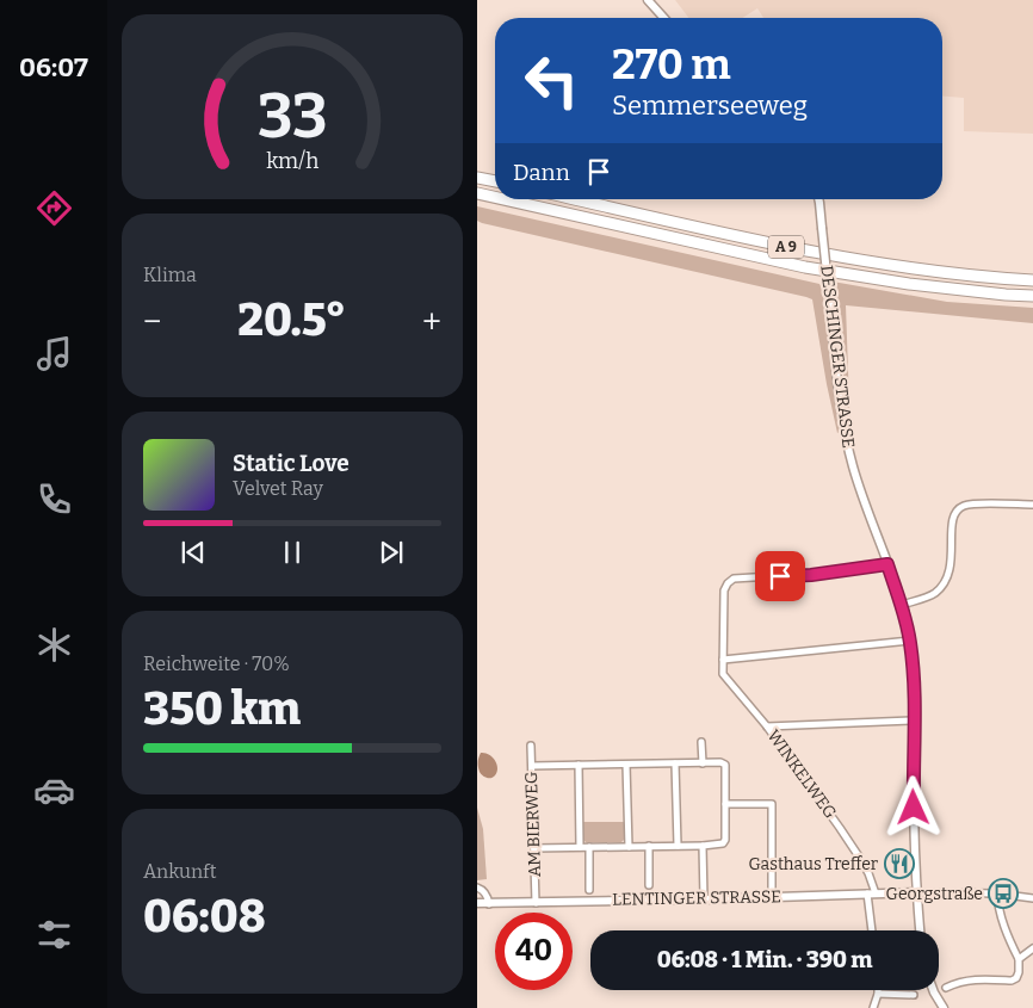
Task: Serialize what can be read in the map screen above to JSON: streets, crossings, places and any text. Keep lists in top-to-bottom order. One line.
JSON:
{"streets":{"highway":["A 9"],"street":["DESCHINGER STRASSE","WINKELWEG","AM BIERWEG","LENTINGER STRASSE"]},"crossings":[["DESCHINGER STRASSE","LENTINGER STRASSE"],["WINKELWEG","LENTINGER STRASSE"],["AM BIERWEG","LENTINGER STRASSE"]],"places":{"restaurant":["Gasthaus Treffer"],"bus stop":["Georgstraße"]},"page":{"tabs":"06:07","turn":["270 m","Semmerseeweg"],"then":"Dann","tile":["Klima",["Reichweite · 70%","350 km"],["Ankunft","06:08"]],"heat":["−","20.5°","+"],"song":["Static Love","Velvet Ray"],"limit":"40","trip":"06:08 · 1 Min. · 390 m","gauge":["33","km/h"]}}
